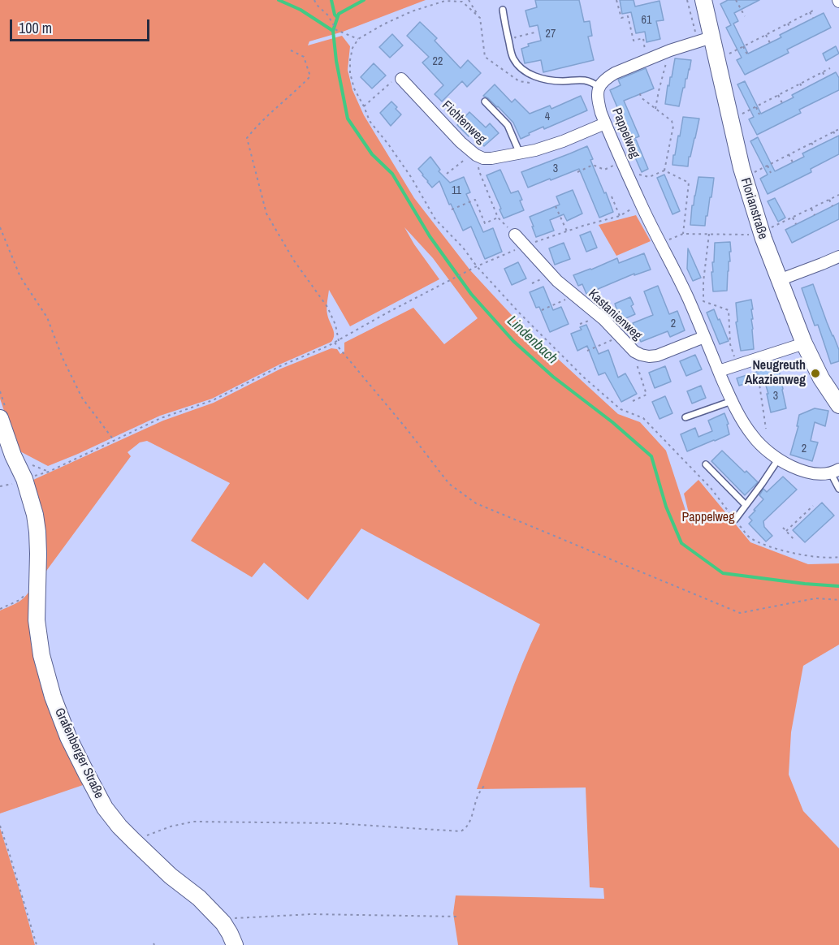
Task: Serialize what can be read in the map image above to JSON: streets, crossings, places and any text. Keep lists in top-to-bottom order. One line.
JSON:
{"streets":{"street":["Fichtenweg","Pappelweg","Florianstraße","Kastanienweg","Grafenberger Straße"]},"crossings":[["Fichtenweg","Pappelweg"],["Pappelweg","Kastanienweg"]],"water":["Lindenbach"],"parks":["Pappelweg"],"places":["Neugreuth Akazienweg"],"house_numbers":["61","27","22","4","3","11","2","3","2"],"scale_bar":"100 m"}
